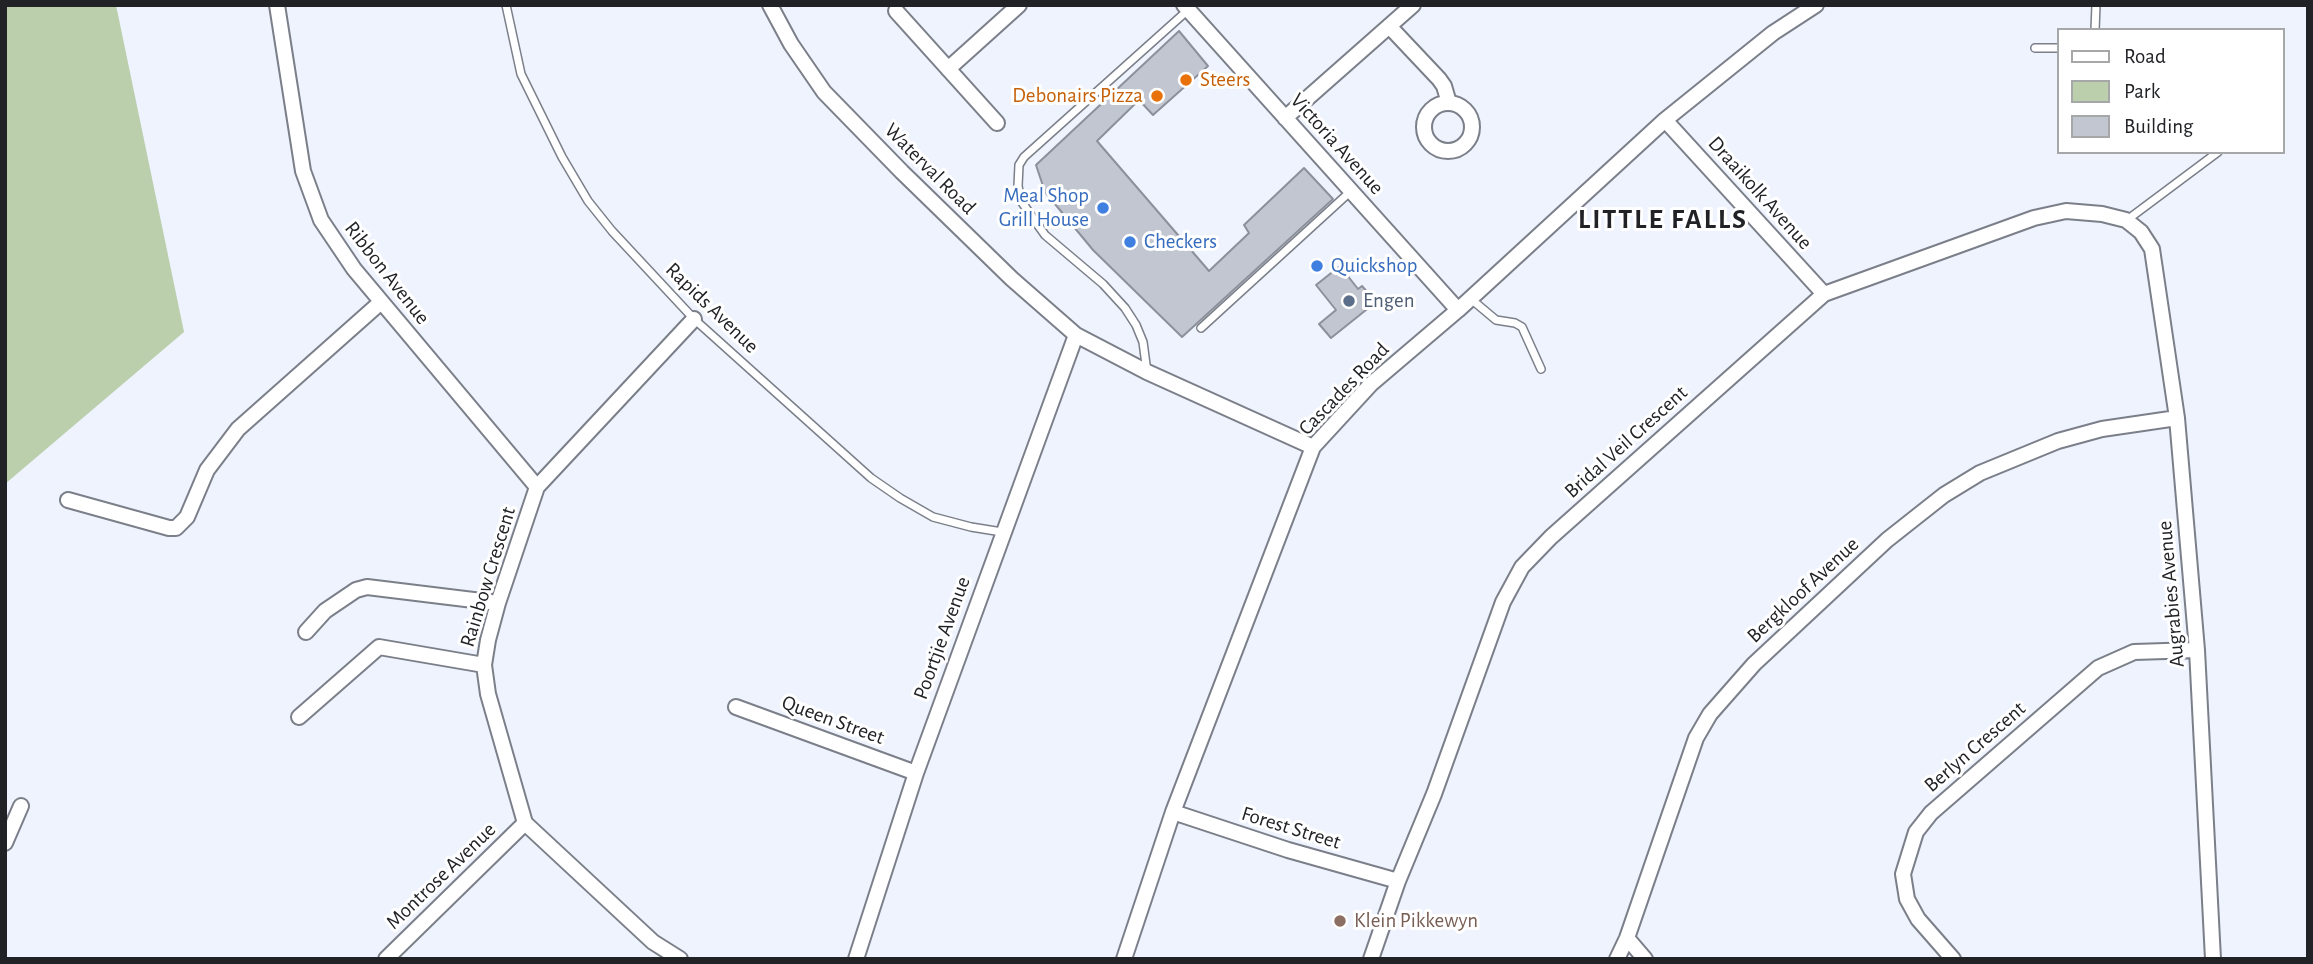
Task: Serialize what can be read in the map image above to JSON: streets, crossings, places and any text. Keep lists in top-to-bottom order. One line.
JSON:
{"streets":{"street":["Victoria Avenue","Waterval Road","Draaikolk Avenue","Ribbon Avenue","Cascades Road","Bridal Veil Crescent","Rainbow Crescent","Bergkloof Avenue","Augrabies Avenue","Poortjie Avenue","Queen Street","Berlyn Crescent","Forest Street","Montrose Avenue"],"lane":["Rapids Avenue"]},"crossings":[["Victoria Avenue","Cascades Road"],["Waterval Road","Cascades Road"],["Waterval Road","Poortjie Avenue"],["Draaikolk Avenue","Cascades Road"],["Draaikolk Avenue","Bridal Veil Crescent"],["Ribbon Avenue","Rainbow Crescent"],["Rapids Avenue","Rainbow Crescent"],["Rapids Avenue","Poortjie Avenue"],["Cascades Road","Forest Street"],["Bridal Veil Crescent","Augrabies Avenue"],["Bridal Veil Crescent","Forest Street"],["Rainbow Crescent","Montrose Avenue"],["Bergkloof Avenue","Augrabies Avenue"],["Augrabies Avenue","Berlyn Crescent"],["Poortjie Avenue","Queen Street"]],"districts":["LITTLE FALLS"],"places":["Steers","Debonairs Pizza","Meal Shop Grill House","Checkers","Quickshop","Engen","Klein Pikkewyn"],"legend":["Road","Park","Building"]}
